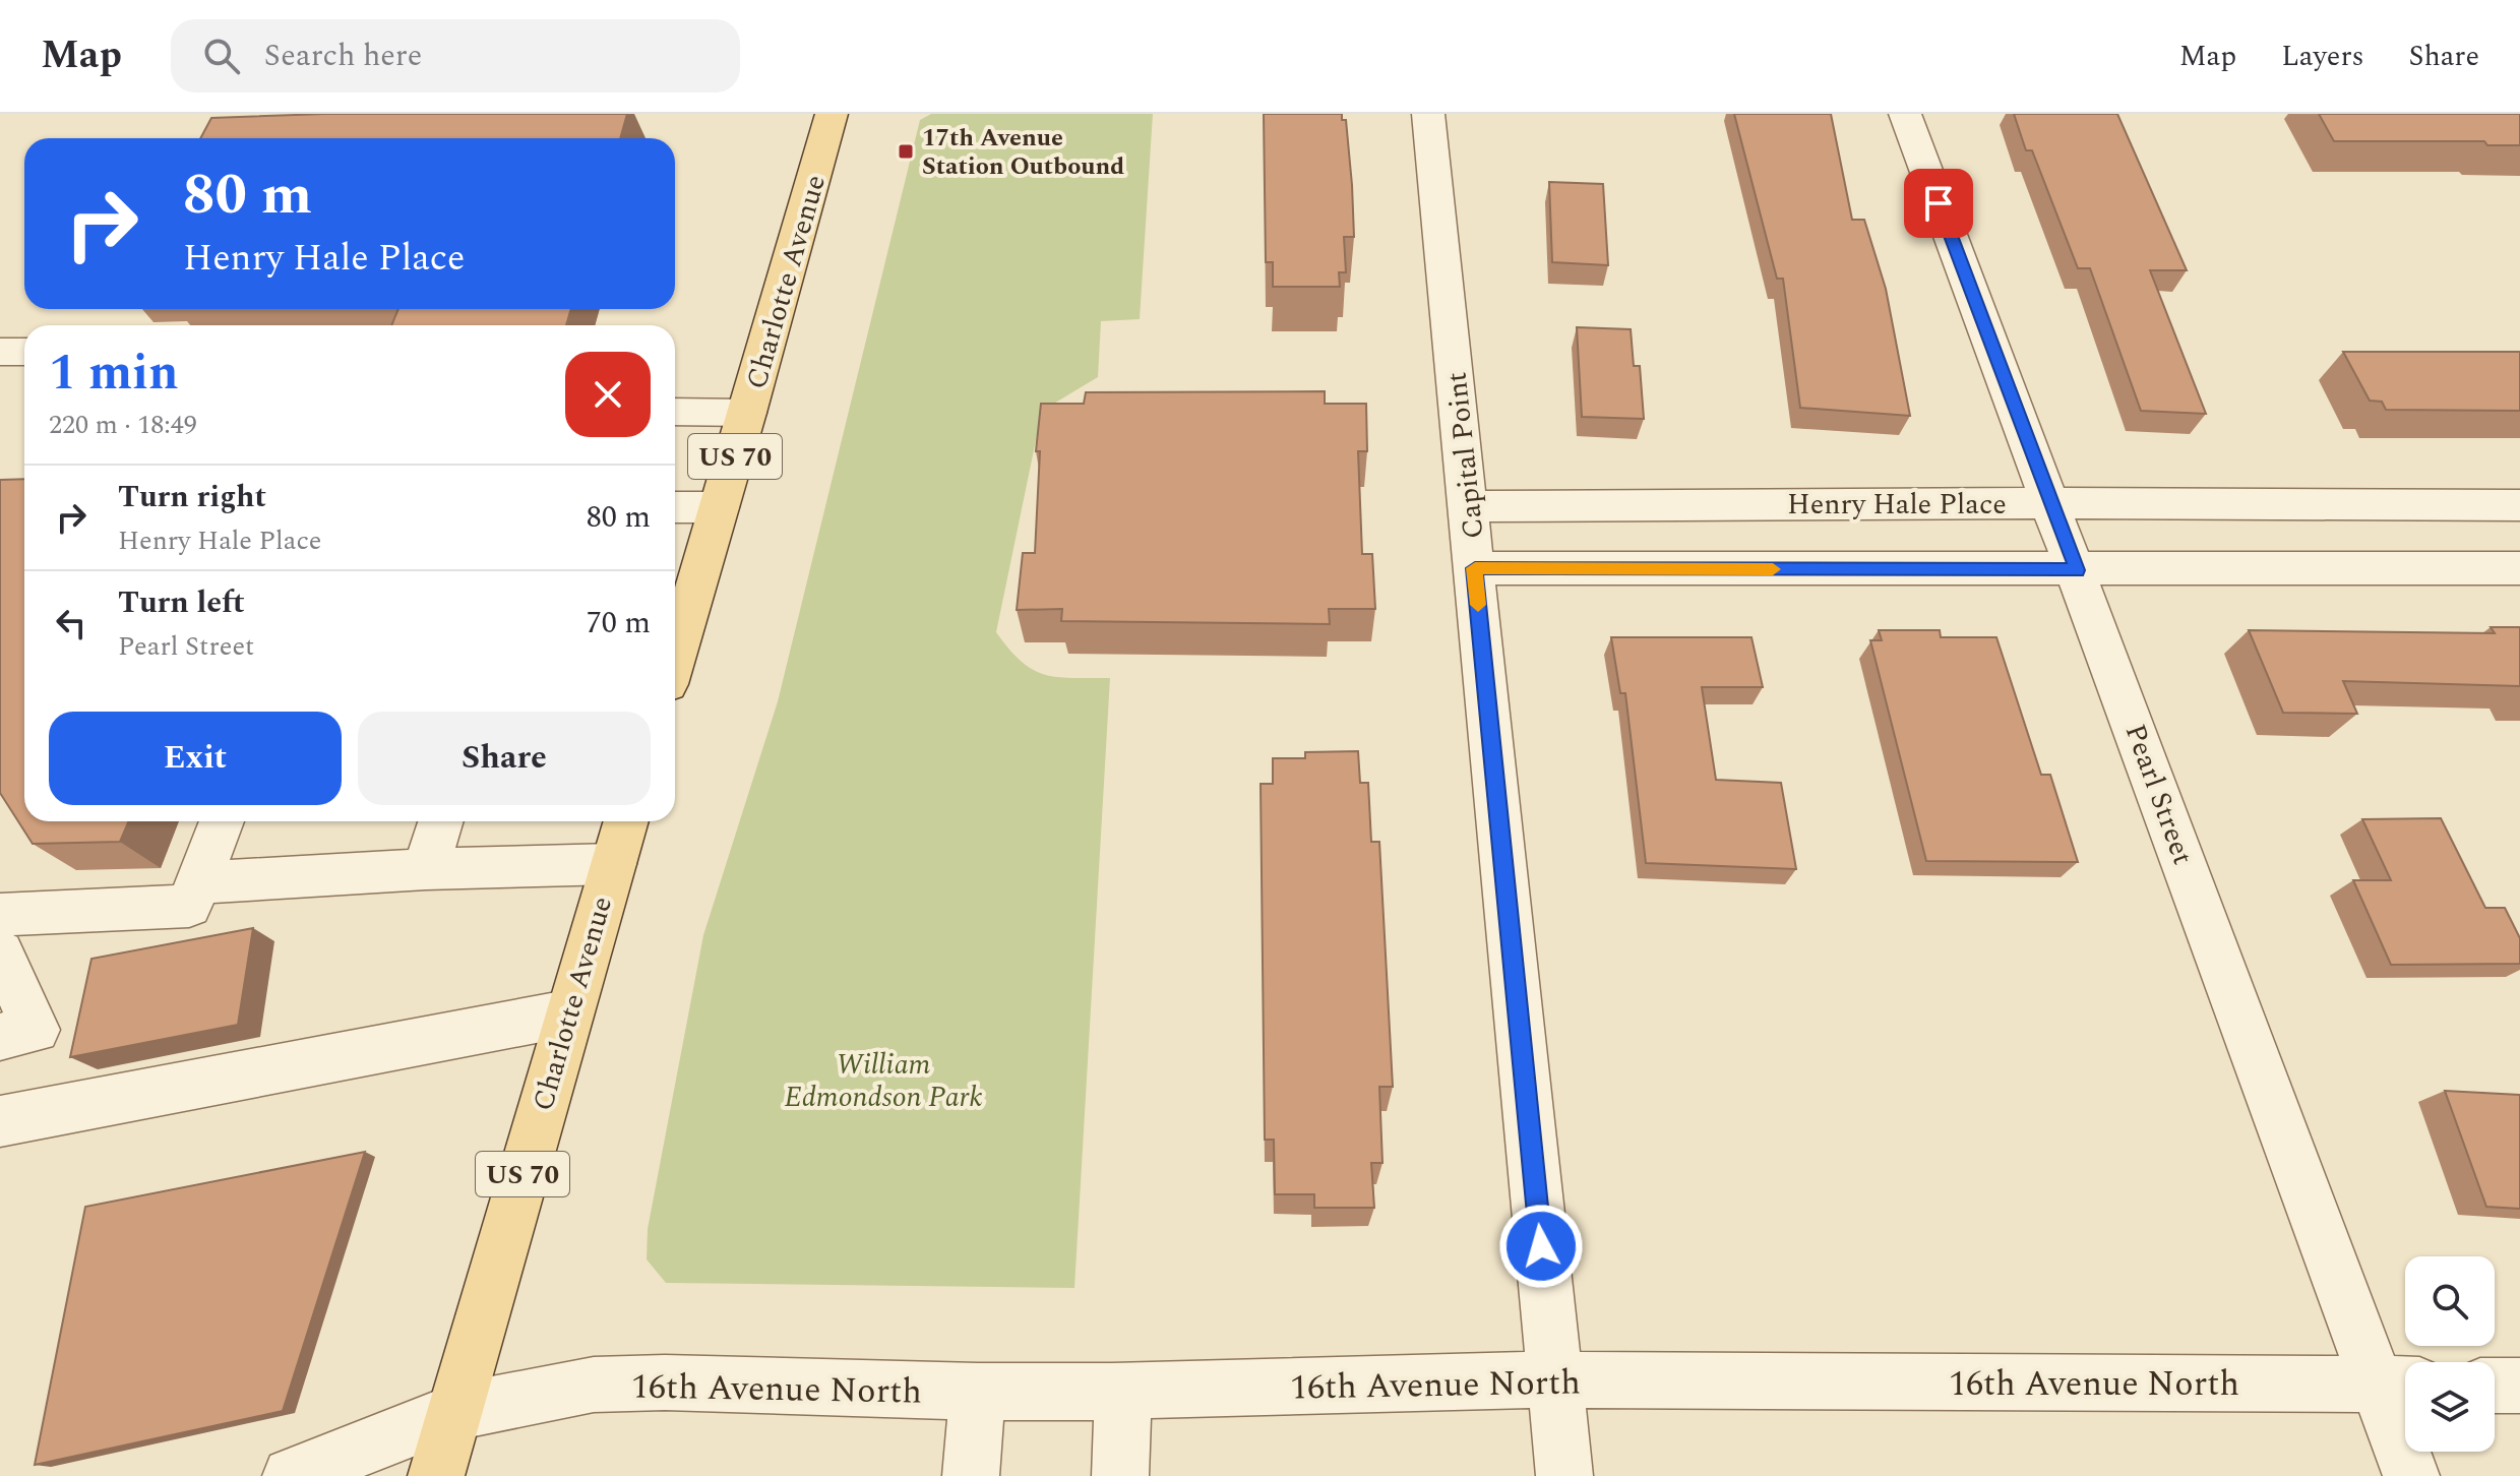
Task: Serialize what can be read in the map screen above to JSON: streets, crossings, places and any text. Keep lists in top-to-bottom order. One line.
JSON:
{"streets":{"main road":["Charlotte Avenue","US 70"],"street":["Capital Point","Henry Hale Place","Pearl Street","16th Avenue North"]},"crossings":[["Charlotte Avenue","16th Avenue North"],["Capital Point","Henry Hale Place"],["Capital Point","16th Avenue North"],["Henry Hale Place","Pearl Street"],["Pearl Street","16th Avenue North"]],"parks":["William Edmondson Park"],"places":{"transit":["17th Avenue Station Outbound"]},"page":{"header":"Map","search":"Search here","nav":["Map","Layers","Share"],"turn":["80 m","Henry Hale Place"],"heading":["1 min","220 m · 18:49"],"list":[{"name":"Turn right","note":"Henry Hale Place","value":"80 m"},{"name":"Turn left","note":"Pearl Street","value":"70 m"}],"buttons":["Exit","Share"]}}
